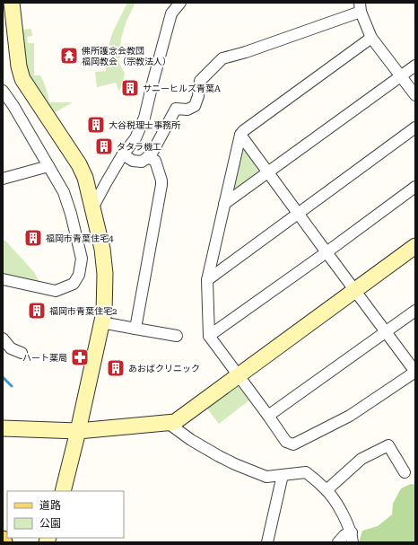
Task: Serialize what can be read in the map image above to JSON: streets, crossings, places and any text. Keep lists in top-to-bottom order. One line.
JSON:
{"places":{"temple":["佛所護念会教団 福岡教会（宗教法人）"],"building":["サニーヒルズ青葉A","大谷税理士事務所","タタラ機工","福岡市青葉住宅4","福岡市青葉住宅2","あおばクリニック"],"pharmacy":["ハート薬局"]},"legend":["道路","公園"]}
